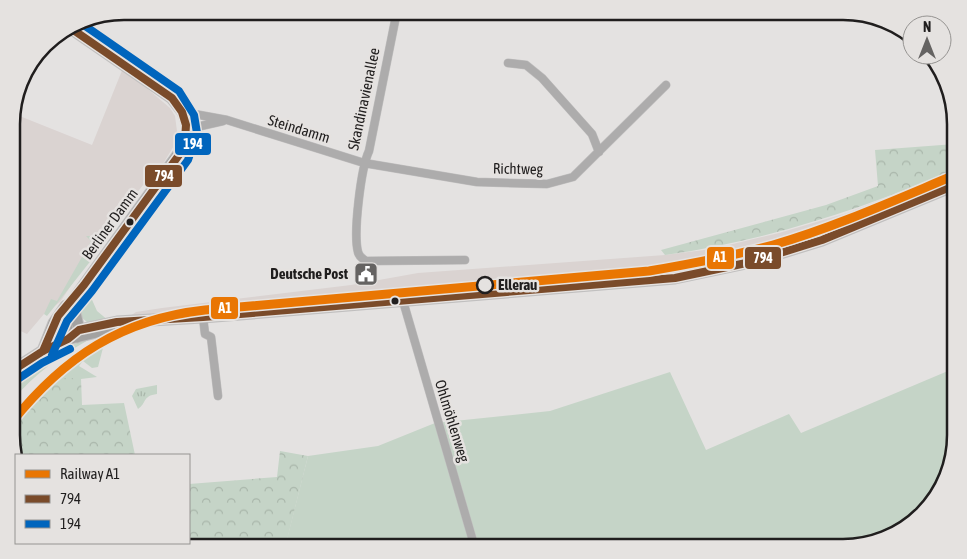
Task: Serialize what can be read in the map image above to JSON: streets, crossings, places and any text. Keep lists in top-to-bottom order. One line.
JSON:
{"streets":{"main road":["Berliner Damm"],"street":["Skandinavienallee","Steindamm","Richtweg","Ohlmöhlenweg"]},"crossings":[["Skandinavienallee","Steindamm"],["Skandinavienallee","Richtweg"],["Steindamm","Richtweg"]],"places":{"public building":["Deutsche Post"],"other":["Ellerau"]},"lines":["transit line 194","transit line 794","rail line A1"],"legend":["Railway A1","794","194"],"north":"top"}
